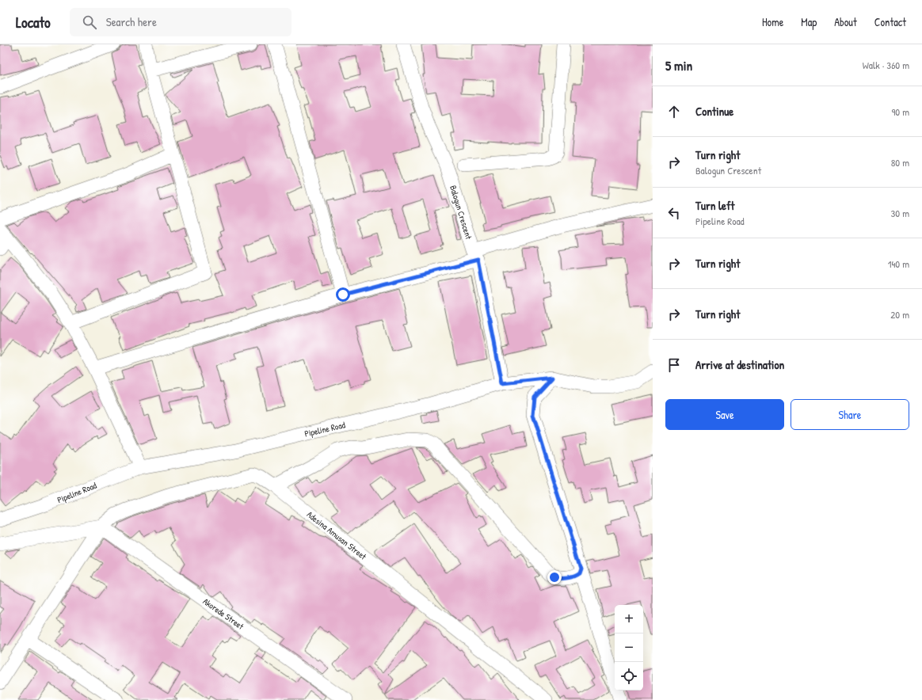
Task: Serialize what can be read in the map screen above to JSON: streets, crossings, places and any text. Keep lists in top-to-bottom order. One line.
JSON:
{"streets":{"street":["Balogun Crescent","Pipeline Road","Adesina Amusan Street","Akorede Street"]},"crossings":[["Balogun Crescent","Pipeline Road"],["Adesina Amusan Street","Akorede Street"]],"page":{"header":"Locato","search":"Search here","nav":["Home","Map","About","Contact"],"heading":["5 min","Walk · 360 m"],"list":[["Continue","90 m"],["Turn right","Balogun Crescent","80 m"],["Turn left","Pipeline Road","30 m"],["Turn right","140 m"],["Turn right","20 m"],"Arrive at destination"],"buttons":["Save","Share"],"map_buttons":["+","−"]}}
